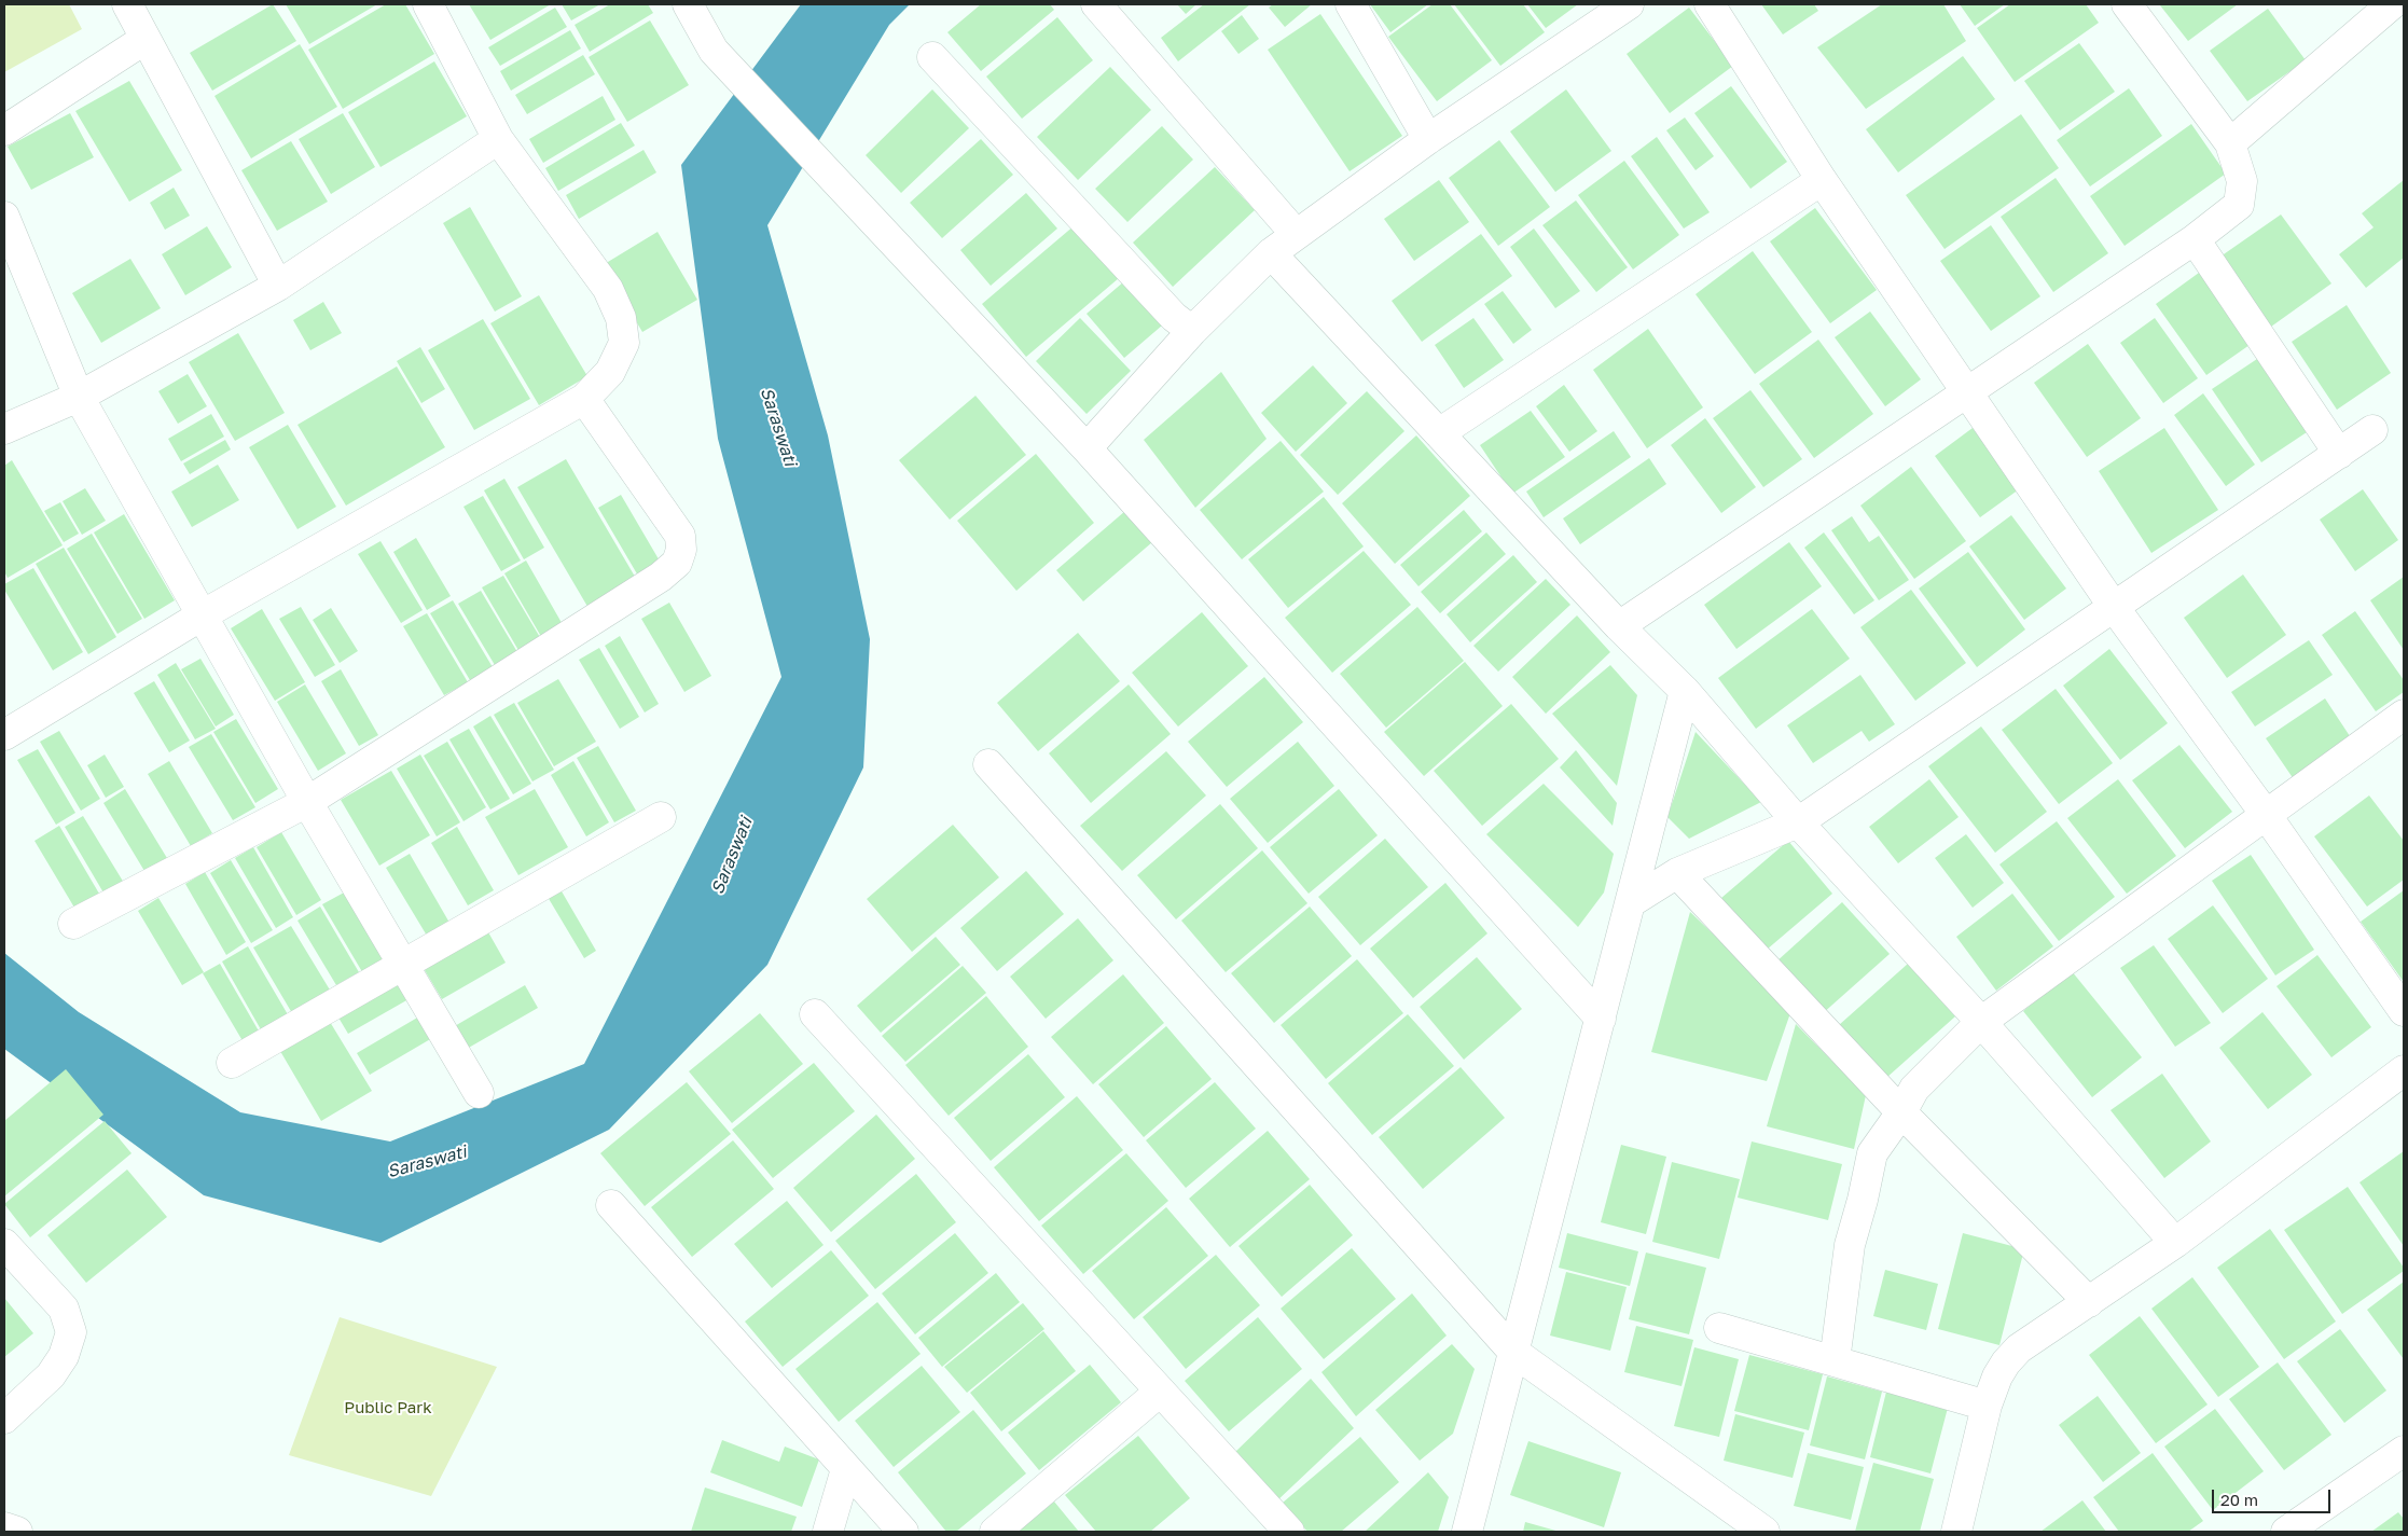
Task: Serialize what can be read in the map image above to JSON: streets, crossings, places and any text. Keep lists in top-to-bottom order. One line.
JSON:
{"water":["Saraswati"],"parks":["Public Park"],"scale_bar":"20 m"}
